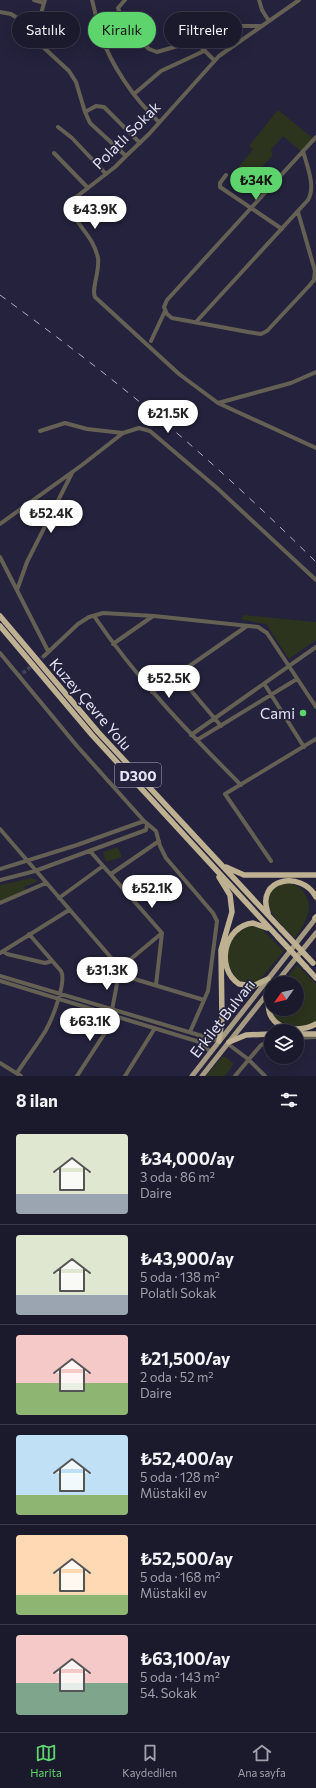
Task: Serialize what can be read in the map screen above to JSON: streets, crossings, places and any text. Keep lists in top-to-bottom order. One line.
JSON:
{"streets":{"highway":["Kuzey Çevre Yolu","D300"],"main road":["Erkilet Bulvarı"],"street":["Polatlı Sokak"]},"crossings":[["Kuzey Çevre Yolu","D300"]],"places":["Cami"],"north":"bottom left","page":{"chip":["Satılık","Kiralık","Filtreler"],"price":["₺34K","₺43.9K","₺21.5K","₺52.4K","₺52.5K","₺52.1K","₺31.3K","₺63.1K"],"heading":"8 ilan","list":[{"name":"₺34,000/ay","note":"3 oda · 86 m² · Daire"},{"name":"₺43,900/ay","note":"5 oda · 138 m² · Polatlı Sokak"},{"name":"₺21,500/ay","note":"2 oda · 52 m² · Daire"},{"name":"₺52,400/ay","note":"5 oda · 128 m² · Müstakil ev"},{"name":"₺52,500/ay","note":"5 oda · 168 m² · Müstakil ev"},{"name":"₺63,100/ay","note":"5 oda · 143 m² · 54. Sokak"}],"tabs":["Harita","Kaydedilen","Ana sayfa"]}}
